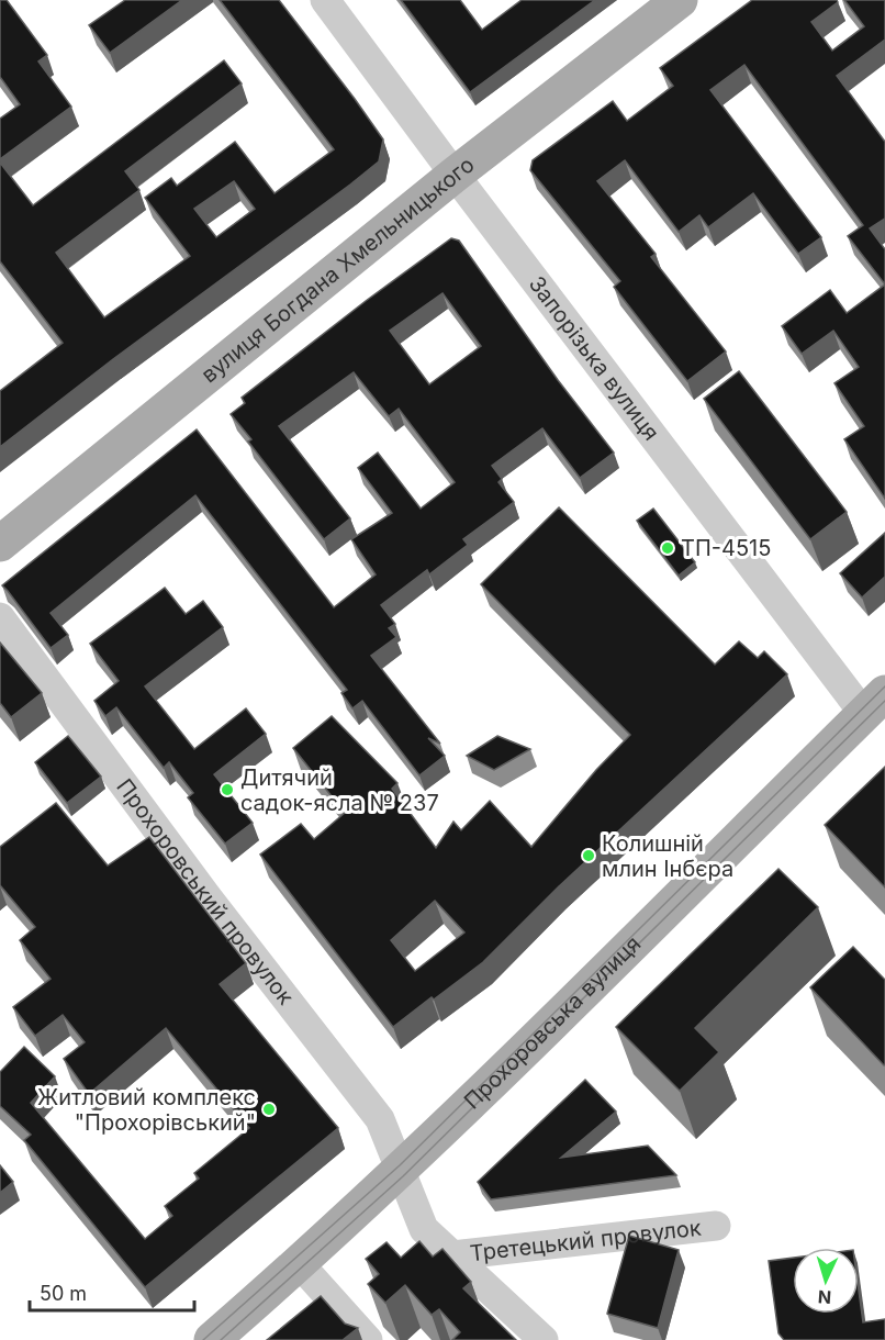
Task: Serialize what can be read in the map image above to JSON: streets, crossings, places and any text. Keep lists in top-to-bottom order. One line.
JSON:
{"streets":{"main road":["вулиця Богдана Хмельницького","Прохоровська вулиця"],"street":["Запорізька вулиця","Прохоровський провулок","Третецький провулок"]},"crossings":[["вулиця Богдана Хмельницького","Запорізька вулиця"],["Запорізька вулиця","Прохоровська вулиця"],["Прохоровський провулок","Прохоровська вулиця"],["Прохоровський провулок","Третецький провулок"]],"places":["ТП-4515","Дитячий садок-ясла № 237","Колишній млин Інбєра","Житловий комплекс \"Прохорівський\""],"scale_bar":"50 m","north":"bottom"}
